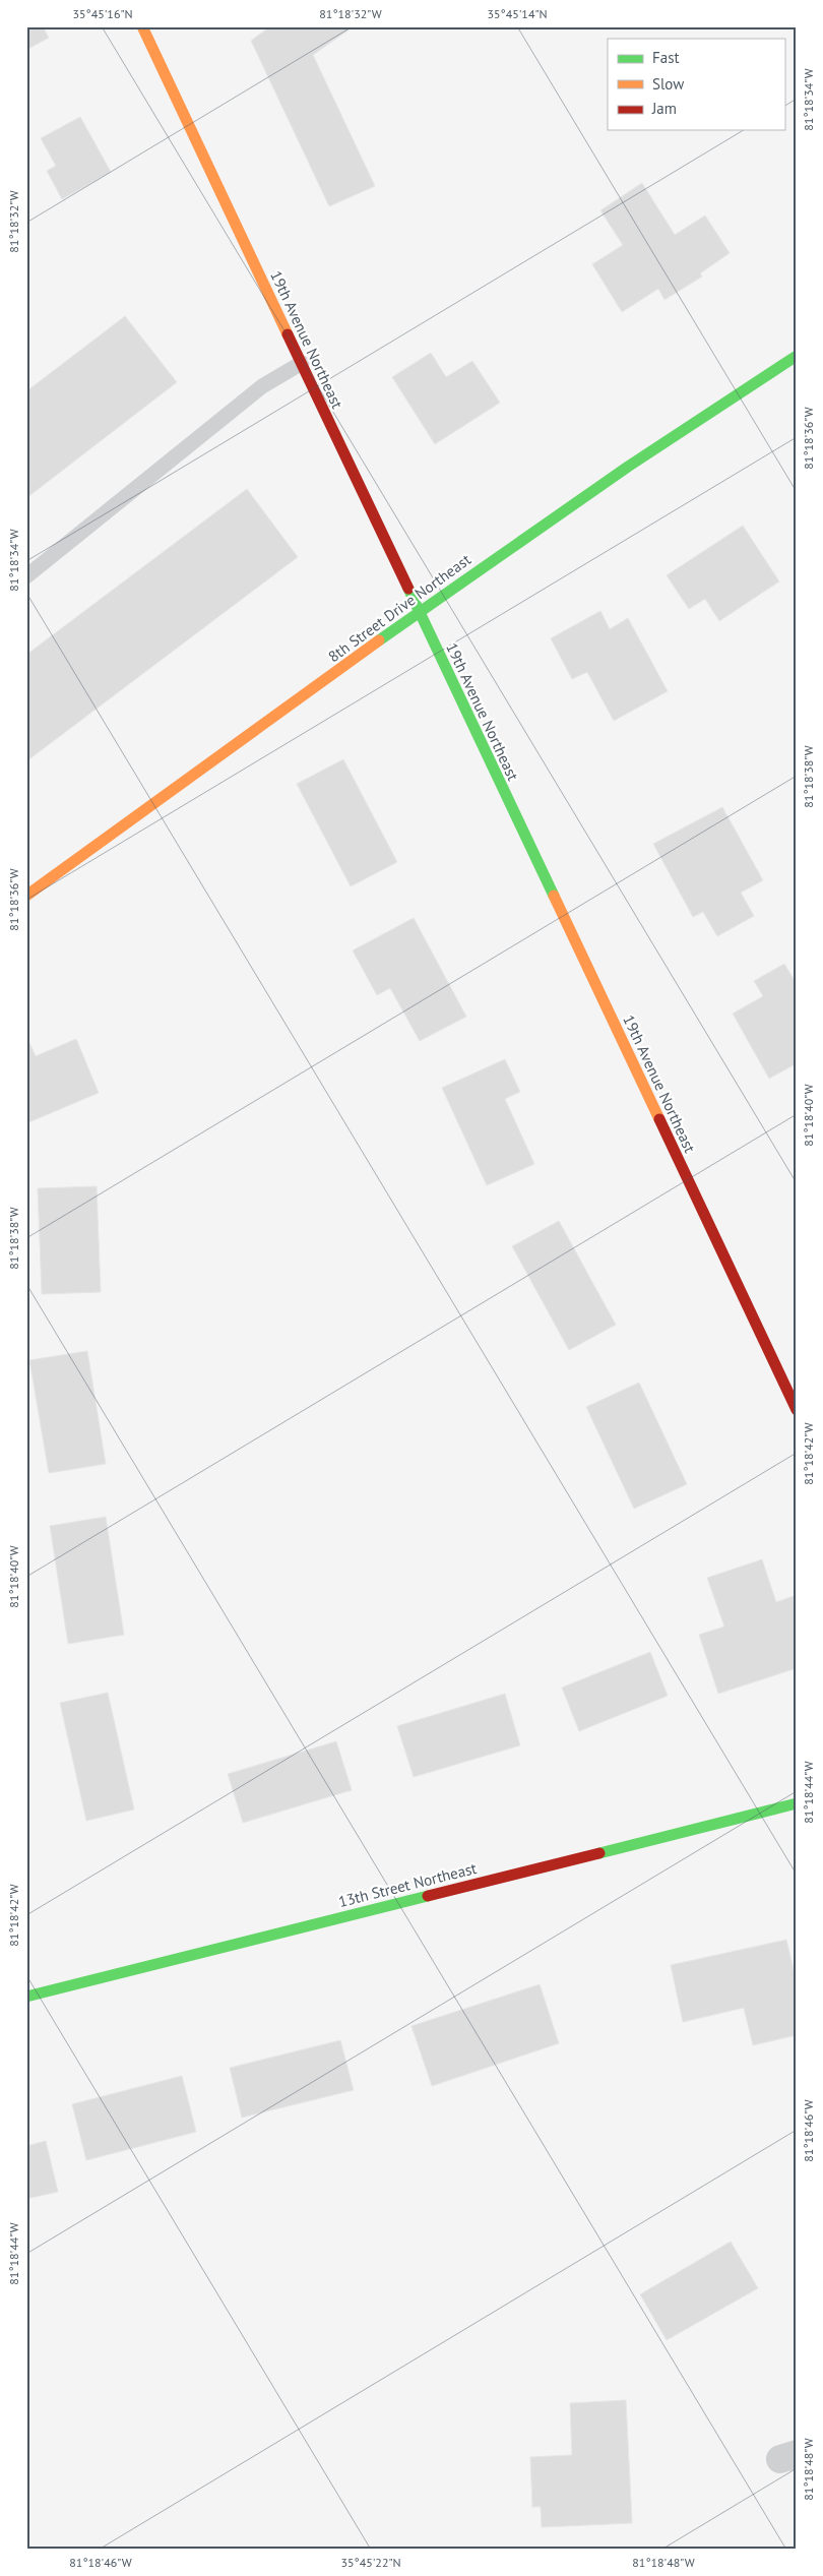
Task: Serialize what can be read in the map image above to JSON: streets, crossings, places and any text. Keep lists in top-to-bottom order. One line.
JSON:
{"streets":{"street":["19th Avenue Northeast","8th Street Drive Northeast","13th Street Northeast"]},"crossings":[["19th Avenue Northeast","8th Street Drive Northeast"]],"legend":["Fast","Slow","Jam"],"coordinates":["35°45'16\"N","81°18'32\"W","35°45'14\"N","81°18'34\"W","81°18'36\"W","81°18'38\"W","81°18'40\"W","81°18'42\"W","81°18'44\"W","81°18'46\"W","81°18'48\"W","35°45'22\"N"]}
